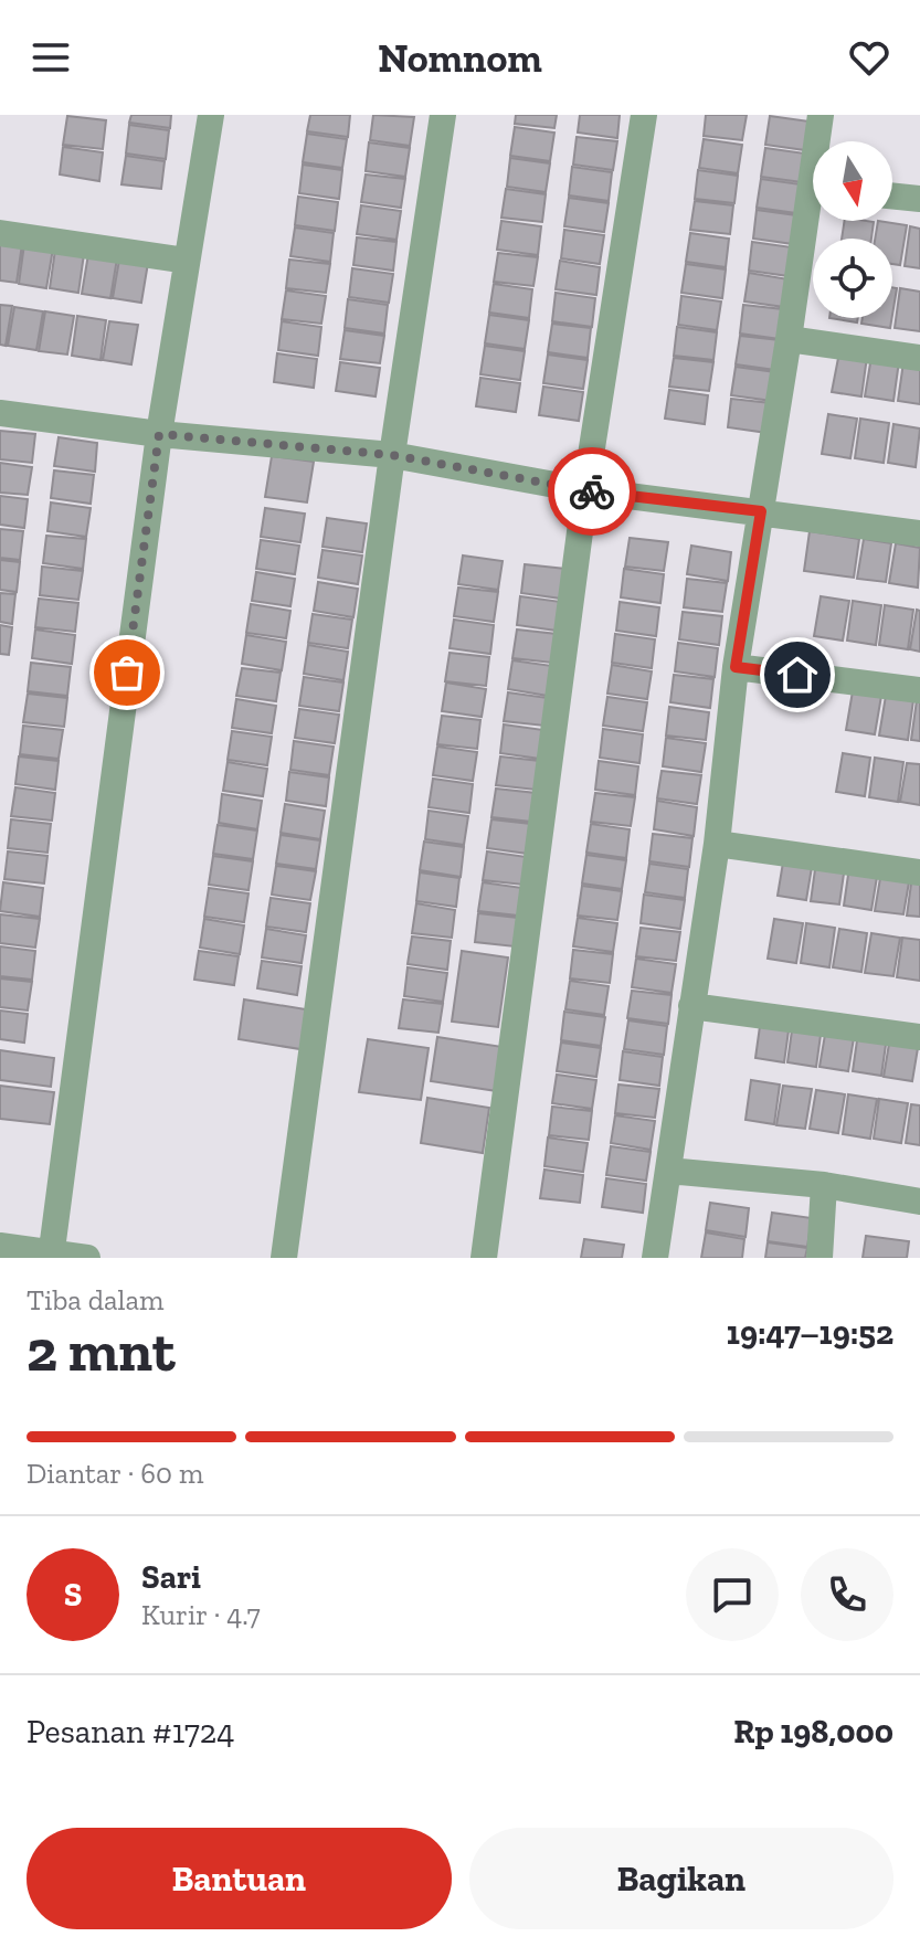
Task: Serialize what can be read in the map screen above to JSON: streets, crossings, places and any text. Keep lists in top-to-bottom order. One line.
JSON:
{"north":"bottom","page":{"header":"Nomnom","heading":["2 mnt","Tiba dalam","19:47–19:52"],"panel":["Sari","Kurir · 4.7","Pesanan #1724","Rp 198,000"],"bar":"Diantar · 60 m","round":"S","buttons":["Bantuan","Bagikan"]}}
